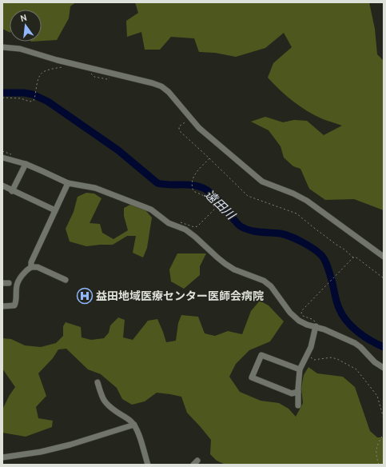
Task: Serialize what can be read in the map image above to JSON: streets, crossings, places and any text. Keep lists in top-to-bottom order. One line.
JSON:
{"water":["遠田川"],"places":{"hospital":["益田地域医療センター医師会病院"]},"north":"top"}
